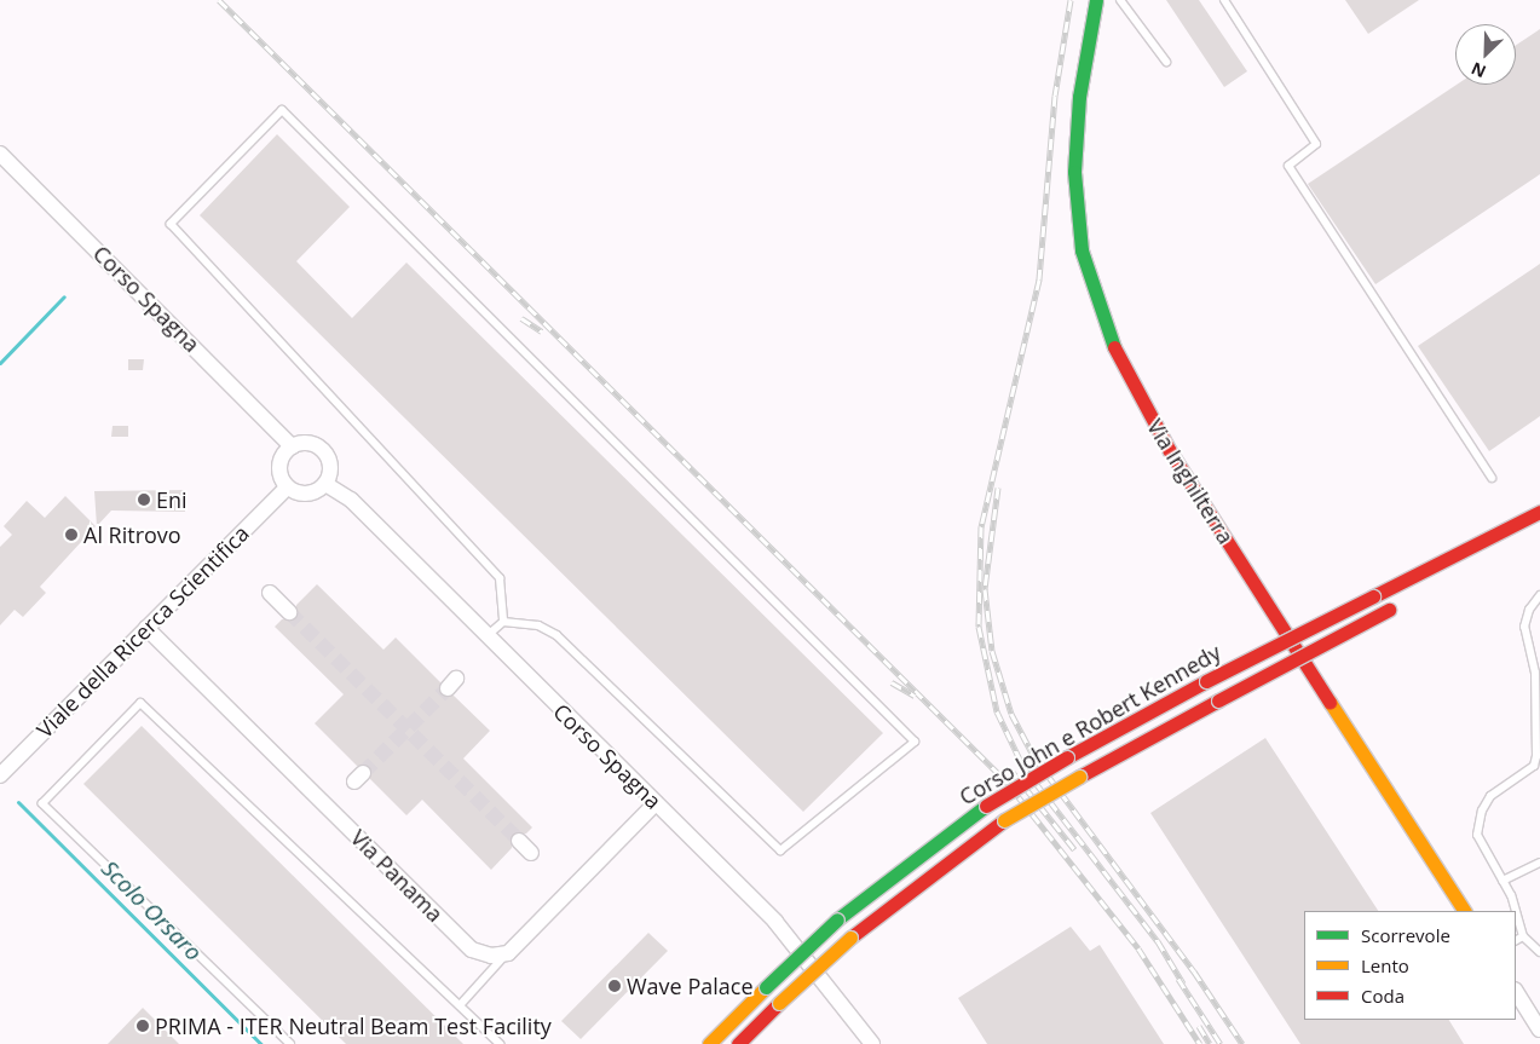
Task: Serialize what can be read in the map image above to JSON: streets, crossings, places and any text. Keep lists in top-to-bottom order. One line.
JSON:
{"streets":{"main road":["Via Inghilterra","Corso John e Robert Kennedy"],"street":["Corso Spagna","Viale della Ricerca Scientifica","Via Panama"]},"crossings":[["Corso Spagna","Viale della Ricerca Scientifica"],["Viale della Ricerca Scientifica","Via Panama"]],"water":["Scolo Orsaro"],"places":["Eni","Al Ritrovo","Wave Palace","PRIMA - ITER Neutral Beam Test Facility"],"legend":["Scorrevole","Lento","Coda"],"north":"bottom left"}
